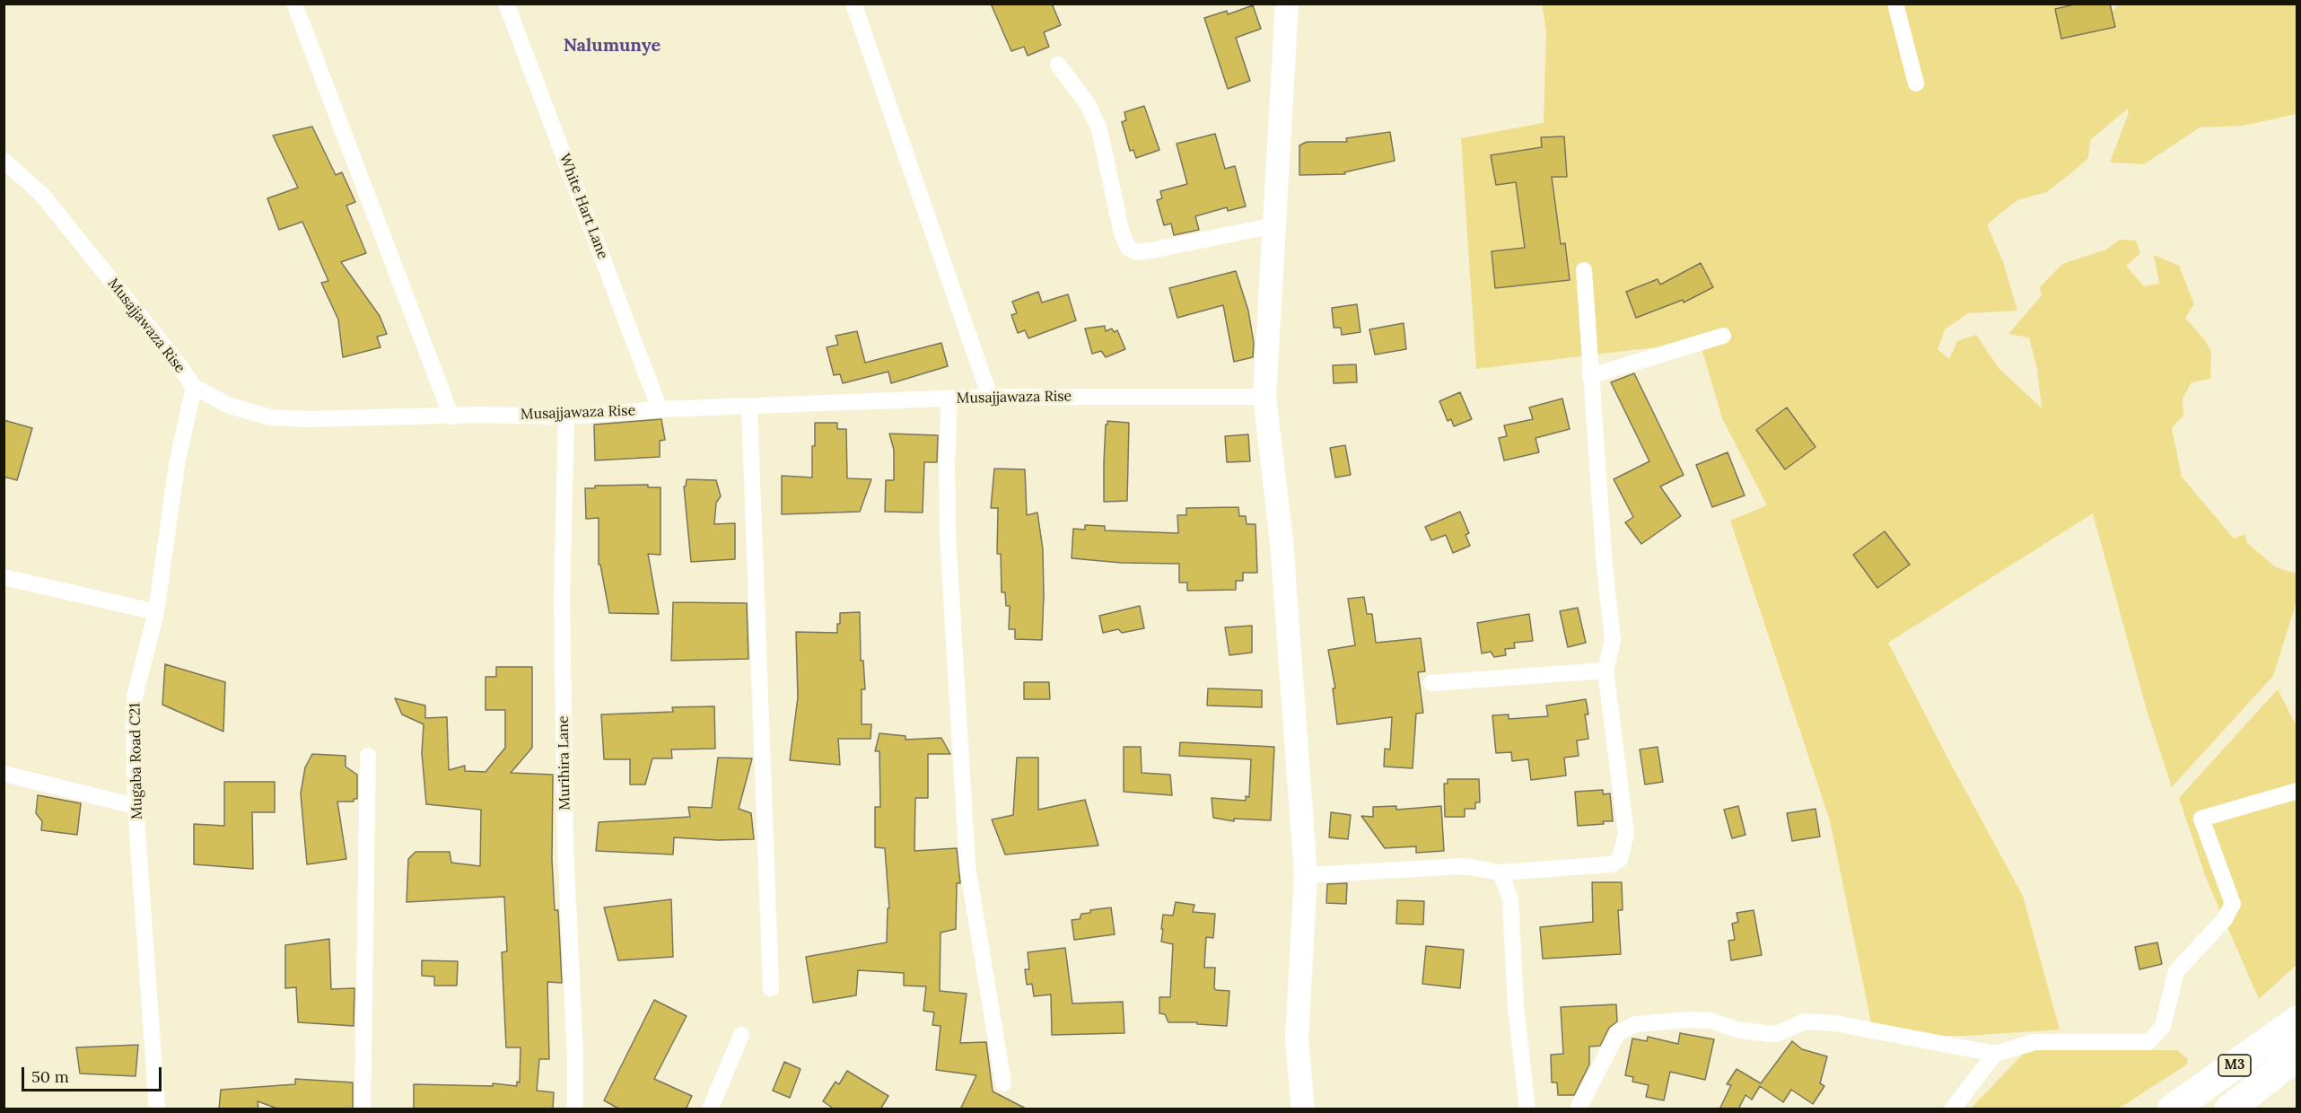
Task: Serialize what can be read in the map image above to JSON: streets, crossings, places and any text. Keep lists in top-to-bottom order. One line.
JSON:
{"streets":{"highway":["M3"],"street":["White Hart Lane","Musajjawaza Rise","Mugaba Road C21","Murihira Lane"]},"crossings":[["White Hart Lane","Musajjawaza Rise"],["Musajjawaza Rise","Mugaba Road C21"],["Musajjawaza Rise","Murihira Lane"]],"districts":["Nalumunye"],"scale_bar":"50 m"}
